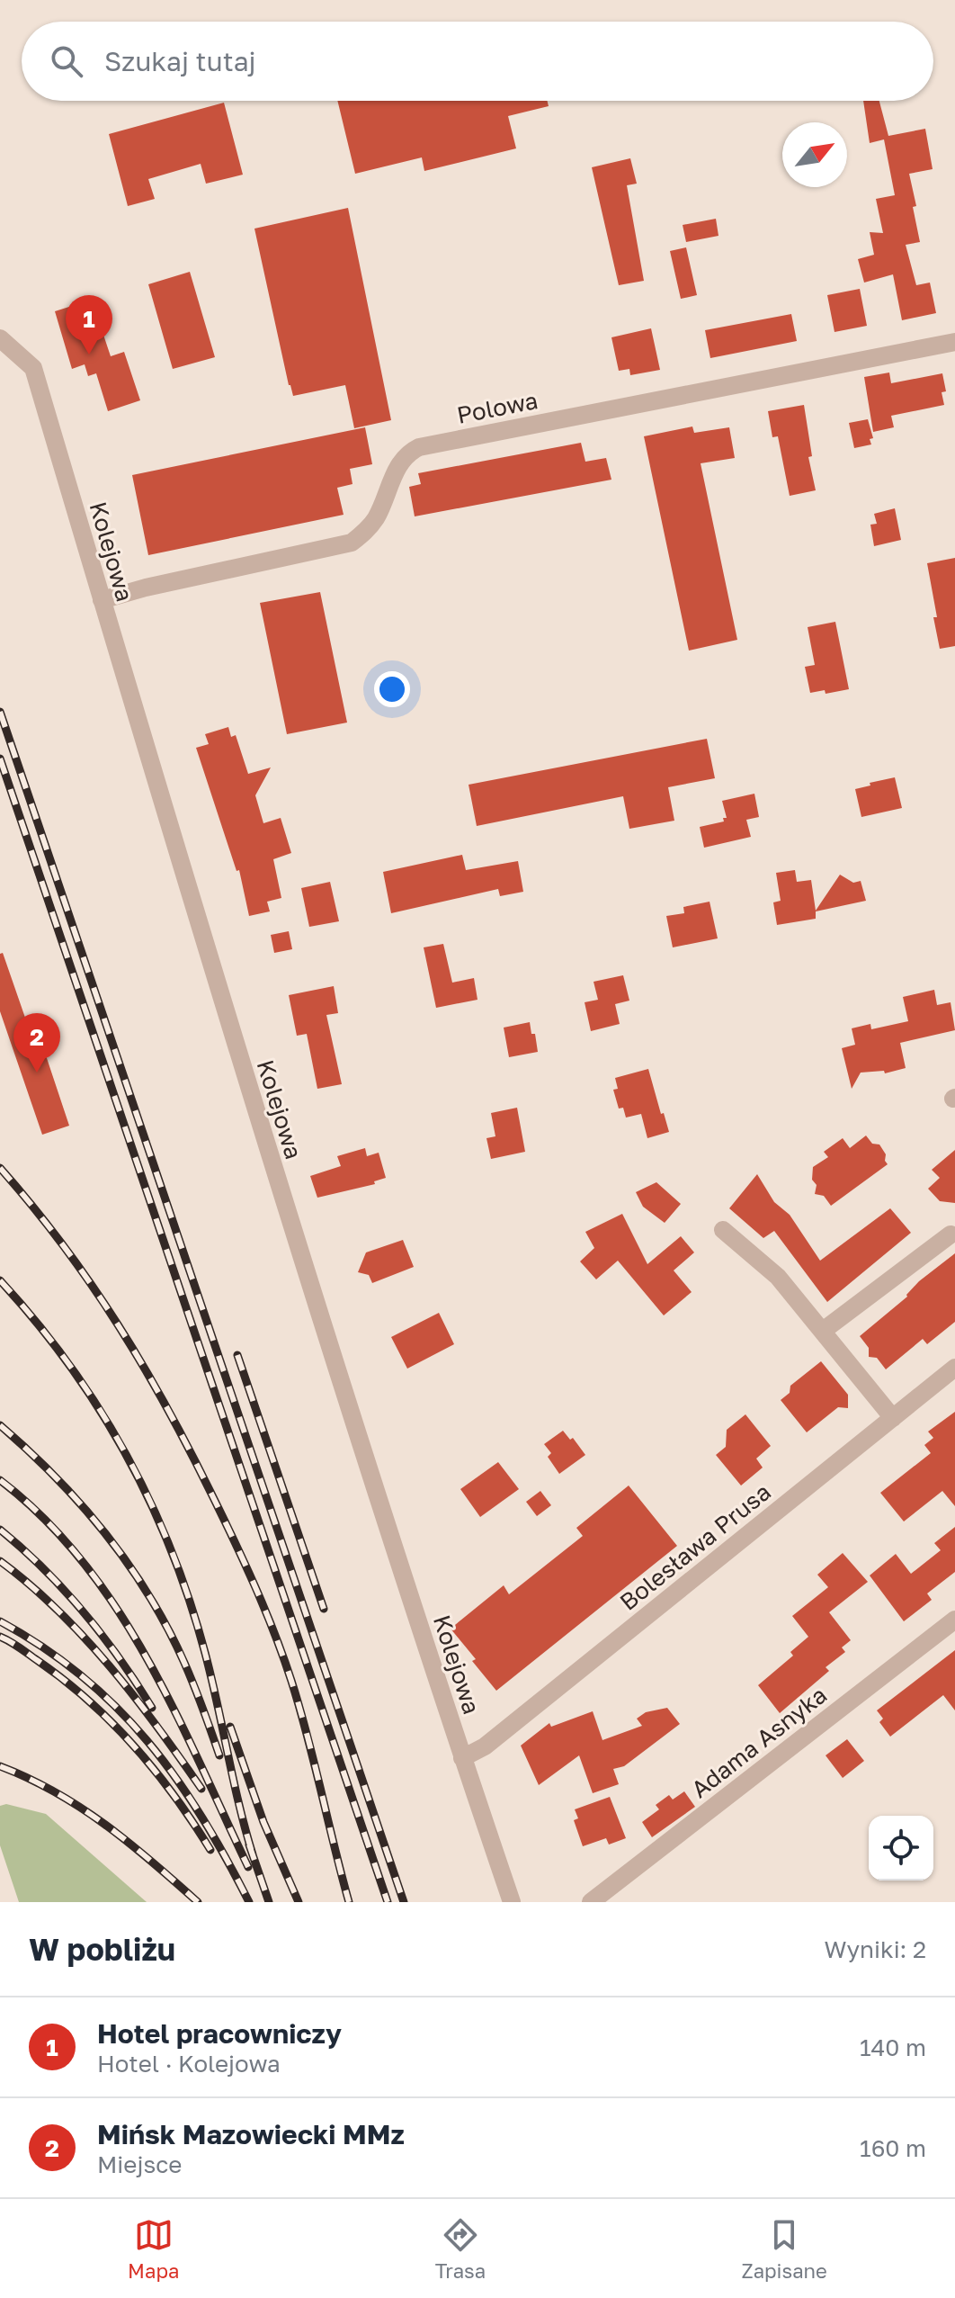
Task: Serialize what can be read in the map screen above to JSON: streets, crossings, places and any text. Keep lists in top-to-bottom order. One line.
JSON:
{"streets":{"street":["Polowa","Kolejowa","Bolesława Prusa","Adama Asnyka"]},"crossings":[["Polowa","Kolejowa"],["Kolejowa","Bolesława Prusa"]],"north":"top right","page":{"search":"Szukaj tutaj","pins":["1","2"],"heading":["W pobliżu","Wyniki: 2"],"list":[{"mark":"1","name":"Hotel pracowniczy","note":"Hotel · Kolejowa","value":"140 m"},{"mark":"2","name":"Mińsk Mazowiecki MMz","note":"Miejsce","value":"160 m"}],"nav":["Mapa","Trasa","Zapisane"]}}
